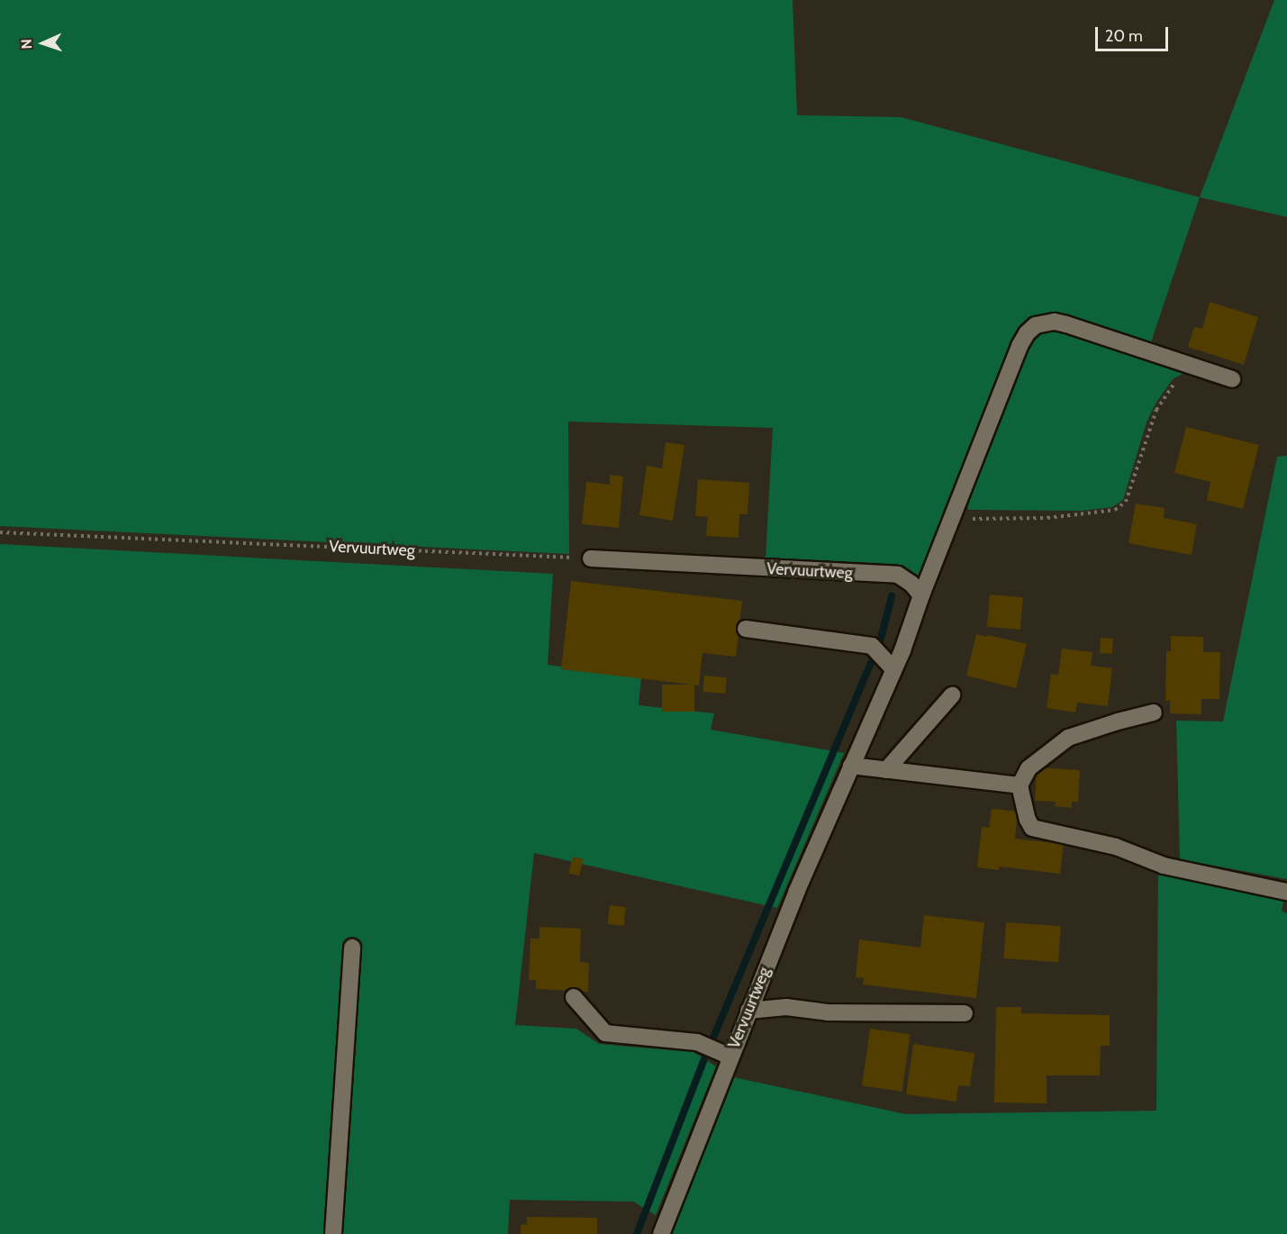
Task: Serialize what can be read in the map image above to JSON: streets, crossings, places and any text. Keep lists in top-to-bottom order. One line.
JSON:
{"streets":{"street":["Vervuurtweg"]},"scale_bar":"20 m","north":"left"}
